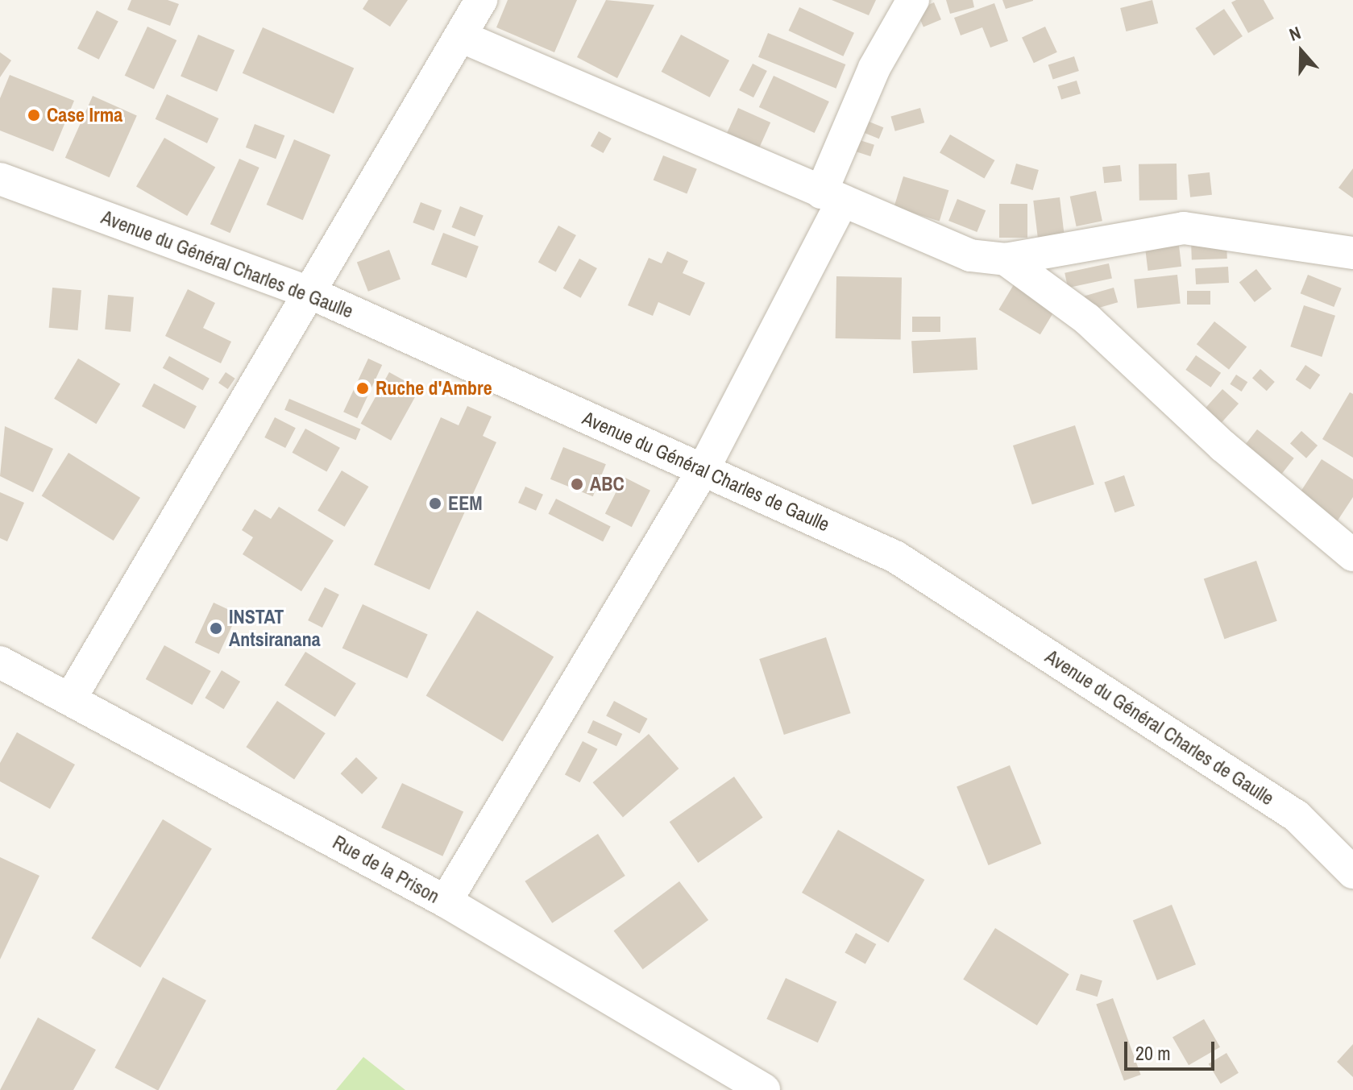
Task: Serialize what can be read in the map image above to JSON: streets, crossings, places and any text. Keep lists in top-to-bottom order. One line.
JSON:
{"streets":{"street":["Avenue du Général Charles de Gaulle","Rue de la Prison"]},"places":["Case Irma","Ruche d'Ambre","ABC","EEM","INSTAT Antsiranana"],"scale_bar":"20 m","north":"top"}
